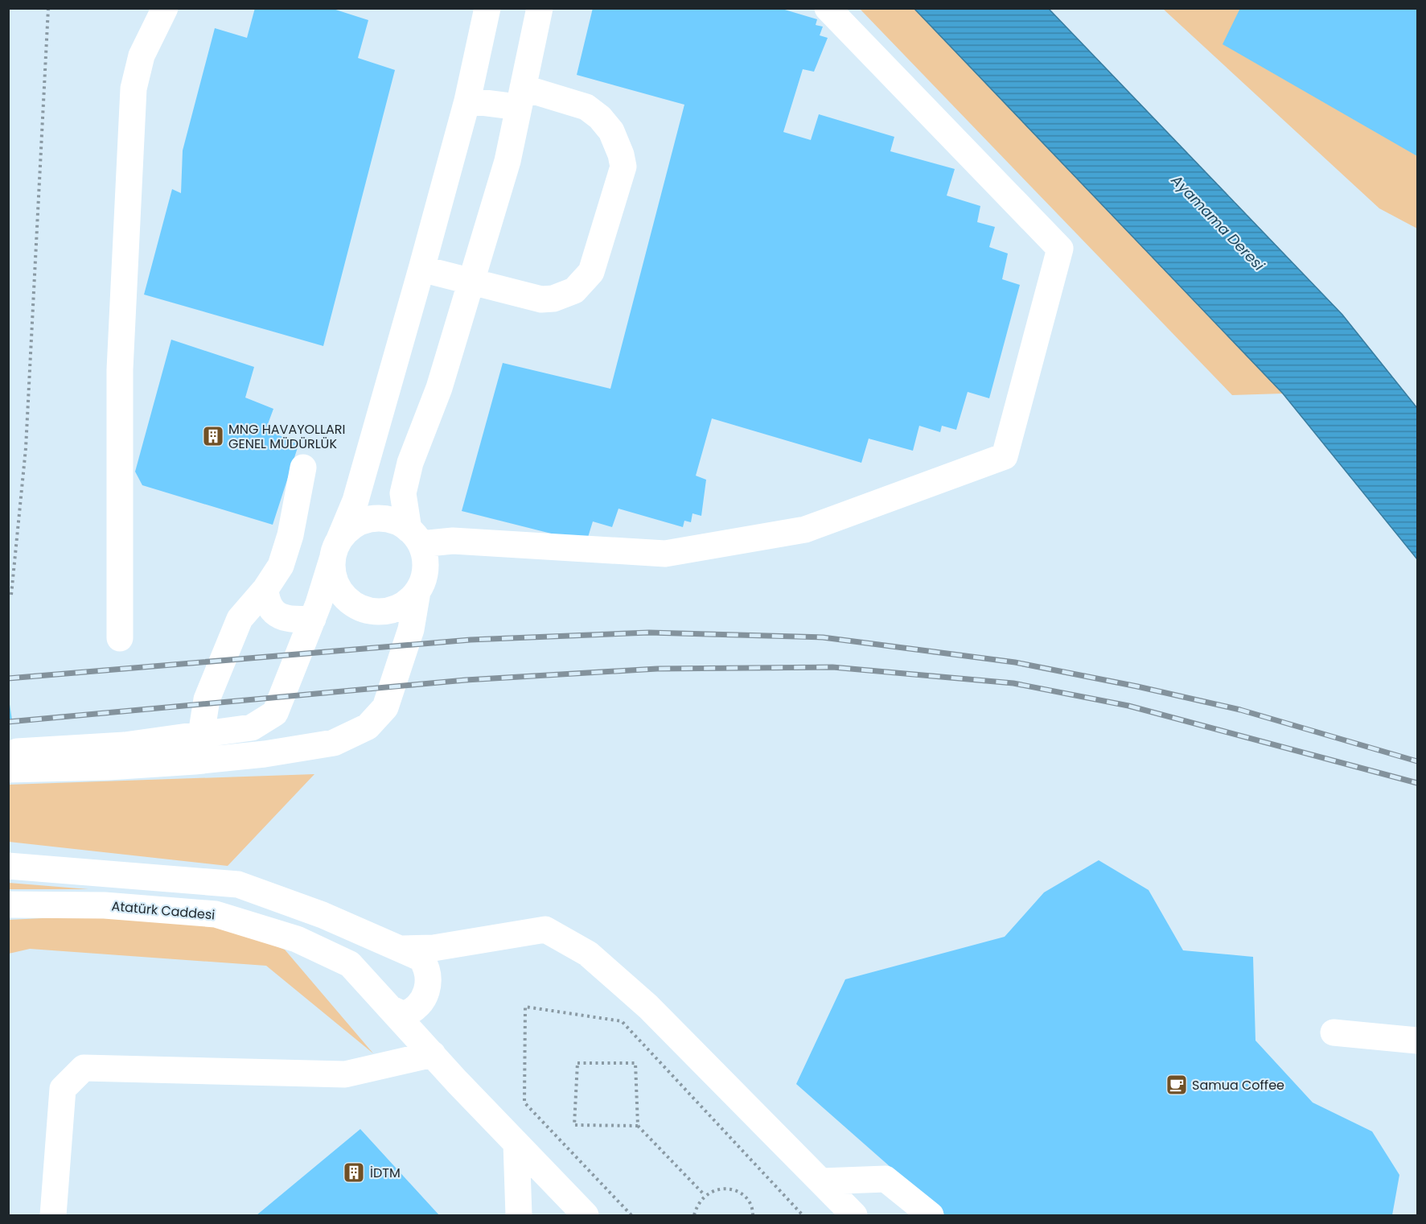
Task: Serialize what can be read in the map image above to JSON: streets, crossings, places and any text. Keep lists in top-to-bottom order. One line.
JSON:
{"streets":{"street":["Atatürk Caddesi"]},"water":["Ayamama Deresi"],"places":{"building":["MNG HAVAYOLLARI GENEL MÜDÜRLÜK","İDTM"],"cafe":["Samua Coffee"]}}
